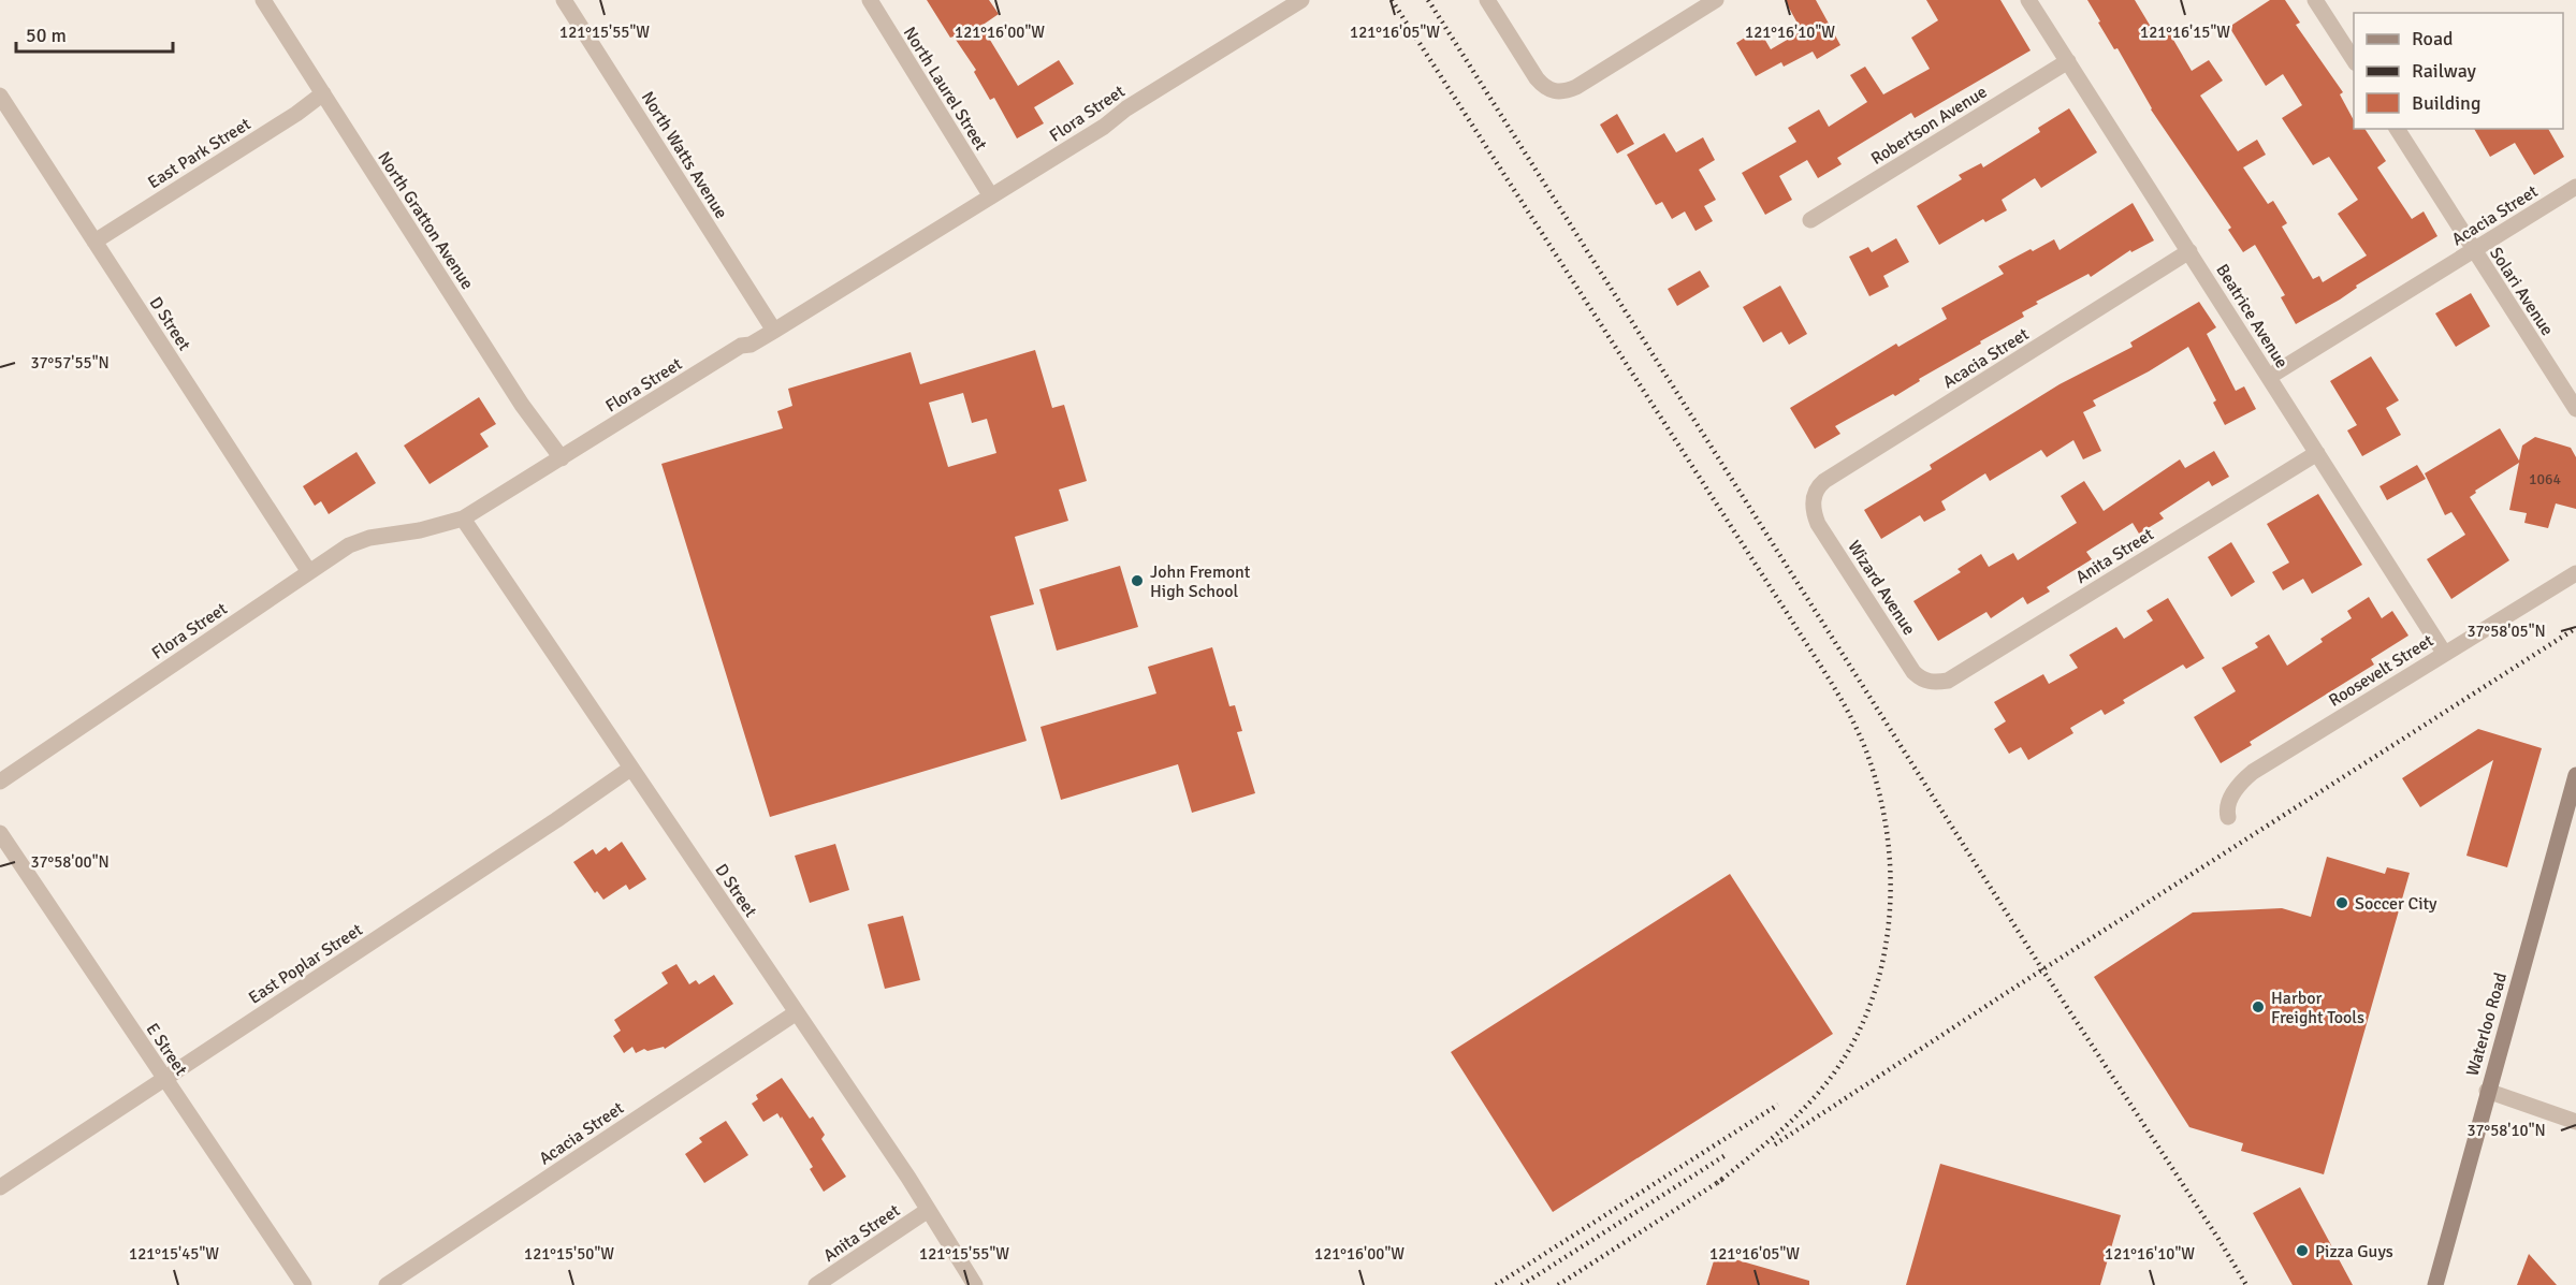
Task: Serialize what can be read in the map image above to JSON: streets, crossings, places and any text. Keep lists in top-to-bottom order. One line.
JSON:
{"streets":{"main road":["Waterloo Road"],"street":["North Laurel Street","Flora Street","Robertson Avenue","East Park Street","North Watts Avenue","Acacia Street","North Gratton Avenue","Solari Avenue","Beatrice Avenue","D Street","Anita Street","Wizard Avenue","Roosevelt Street","East Poplar Street","E Street"]},"crossings":[["North Laurel Street","Flora Street"],["Flora Street","North Watts Avenue"],["Flora Street","North Gratton Avenue"],["Flora Street","D Street"],["Robertson Avenue","Beatrice Avenue"],["East Park Street","North Gratton Avenue"],["East Park Street","D Street"],["Acacia Street","Solari Avenue"],["Acacia Street","Beatrice Avenue"],["Acacia Street","D Street"],["Acacia Street","Wizard Avenue"],["Beatrice Avenue","Anita Street"],["Beatrice Avenue","Roosevelt Street"],["D Street","Anita Street"],["D Street","East Poplar Street"],["Anita Street","Wizard Avenue"],["East Poplar Street","E Street"]],"places":["John Fremont High School","Soccer City","Harbor Freight Tools","Pizza Guys"],"house_numbers":["1064"],"legend":["Road","Railway","Building"],"scale_bar":"50 m","coordinates":["121°15'55\"W","121°16'00\"W","121°16'05\"W","121°16'10\"W","121°16'15\"W","37°57'55\"N","37°58'05\"N","37°58'00\"N","37°58'10\"N","121°15'45\"W","121°15'50\"W"]}
